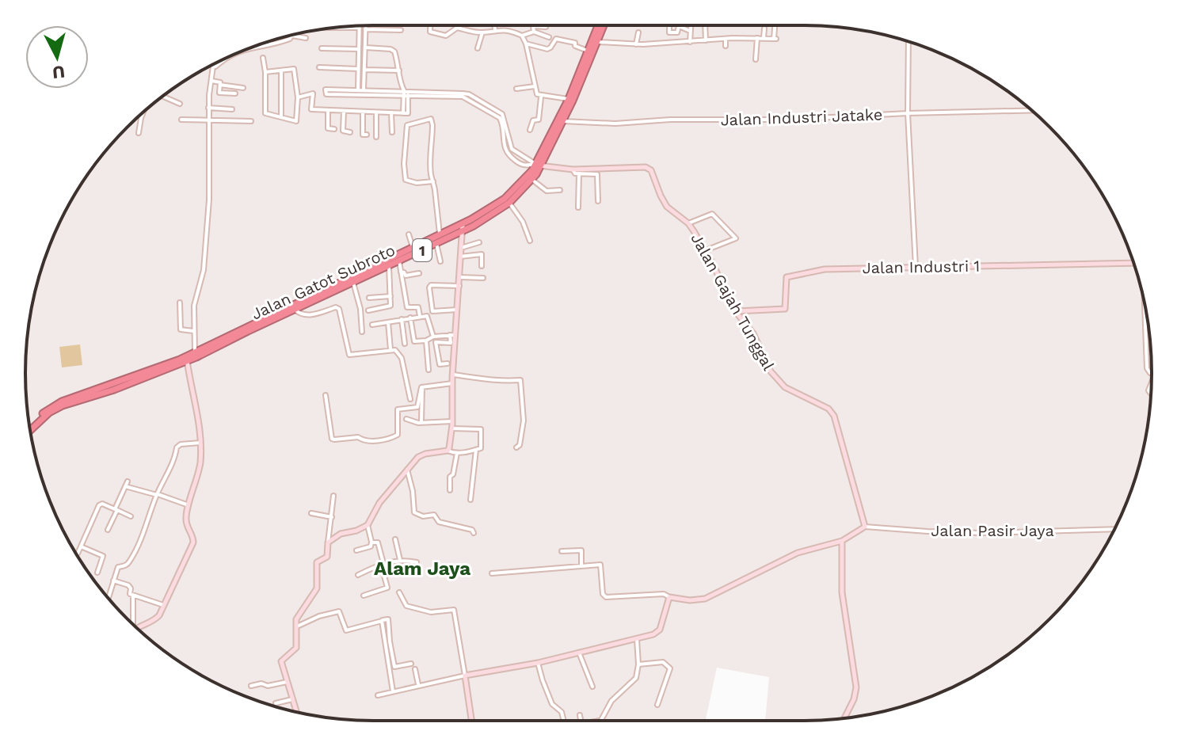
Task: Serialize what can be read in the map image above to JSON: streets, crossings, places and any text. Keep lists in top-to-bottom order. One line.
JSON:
{"streets":{"highway":["1","Jalan Gatot Subroto"],"street":["Jalan Industri Jatake","Jalan Industri 1","Jalan Gajah Tunggal","Jalan Pasir Jaya"]},"crossings":[["Jalan Industri Jatake","Jalan Gatot Subroto"],["Jalan Industri 1","Jalan Gajah Tunggal"],["Jalan Gatot Subroto","Jalan Gajah Tunggal"],["Jalan Gajah Tunggal","Jalan Pasir Jaya"]],"districts":["Alam Jaya"],"north":"bottom"}
